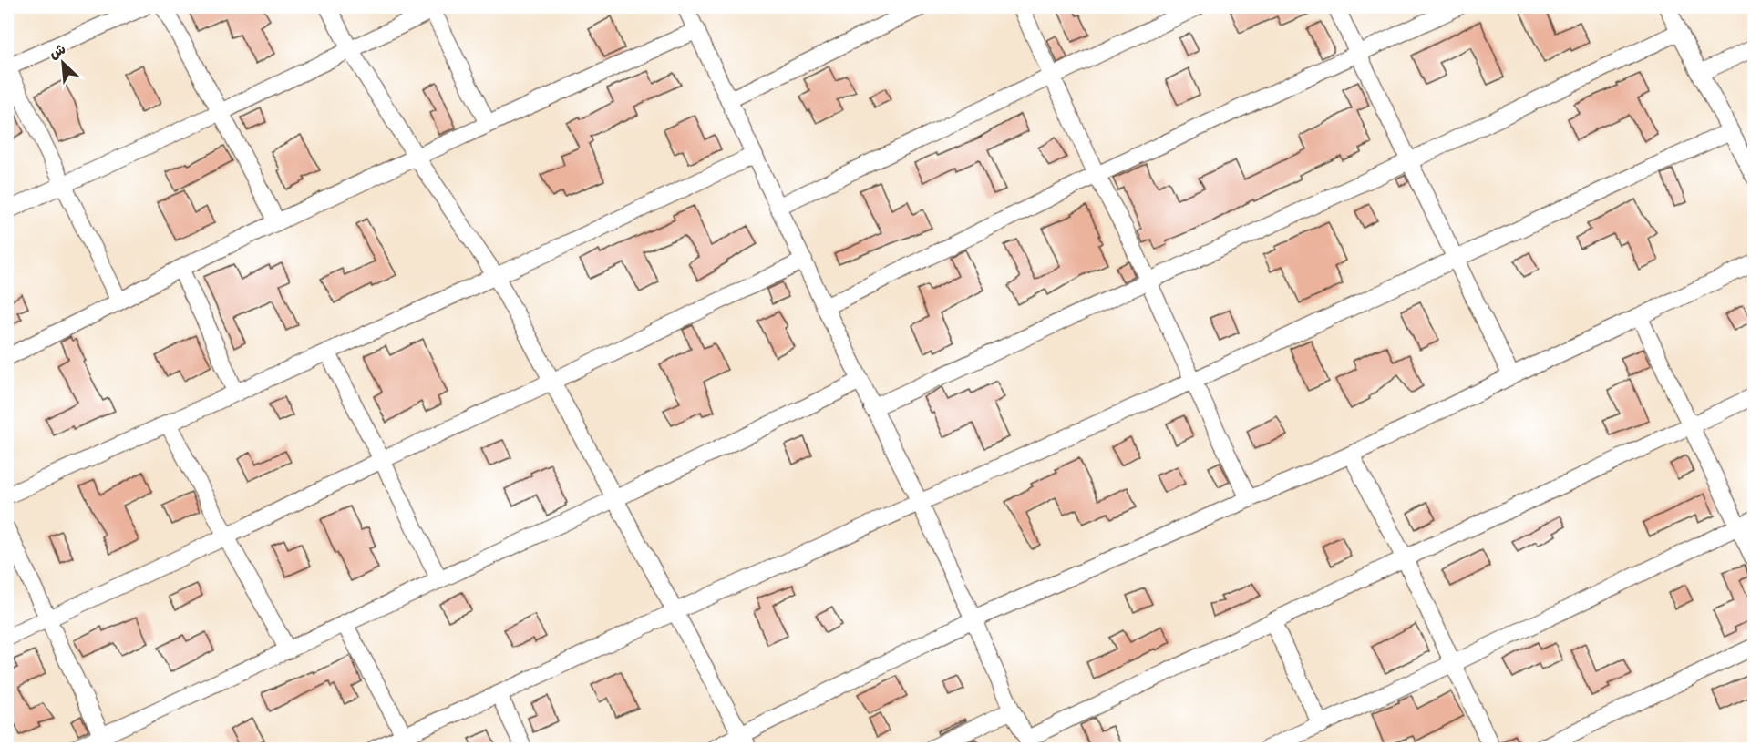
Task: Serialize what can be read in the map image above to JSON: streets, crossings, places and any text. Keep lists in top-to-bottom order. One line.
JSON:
{"north":"top left"}
